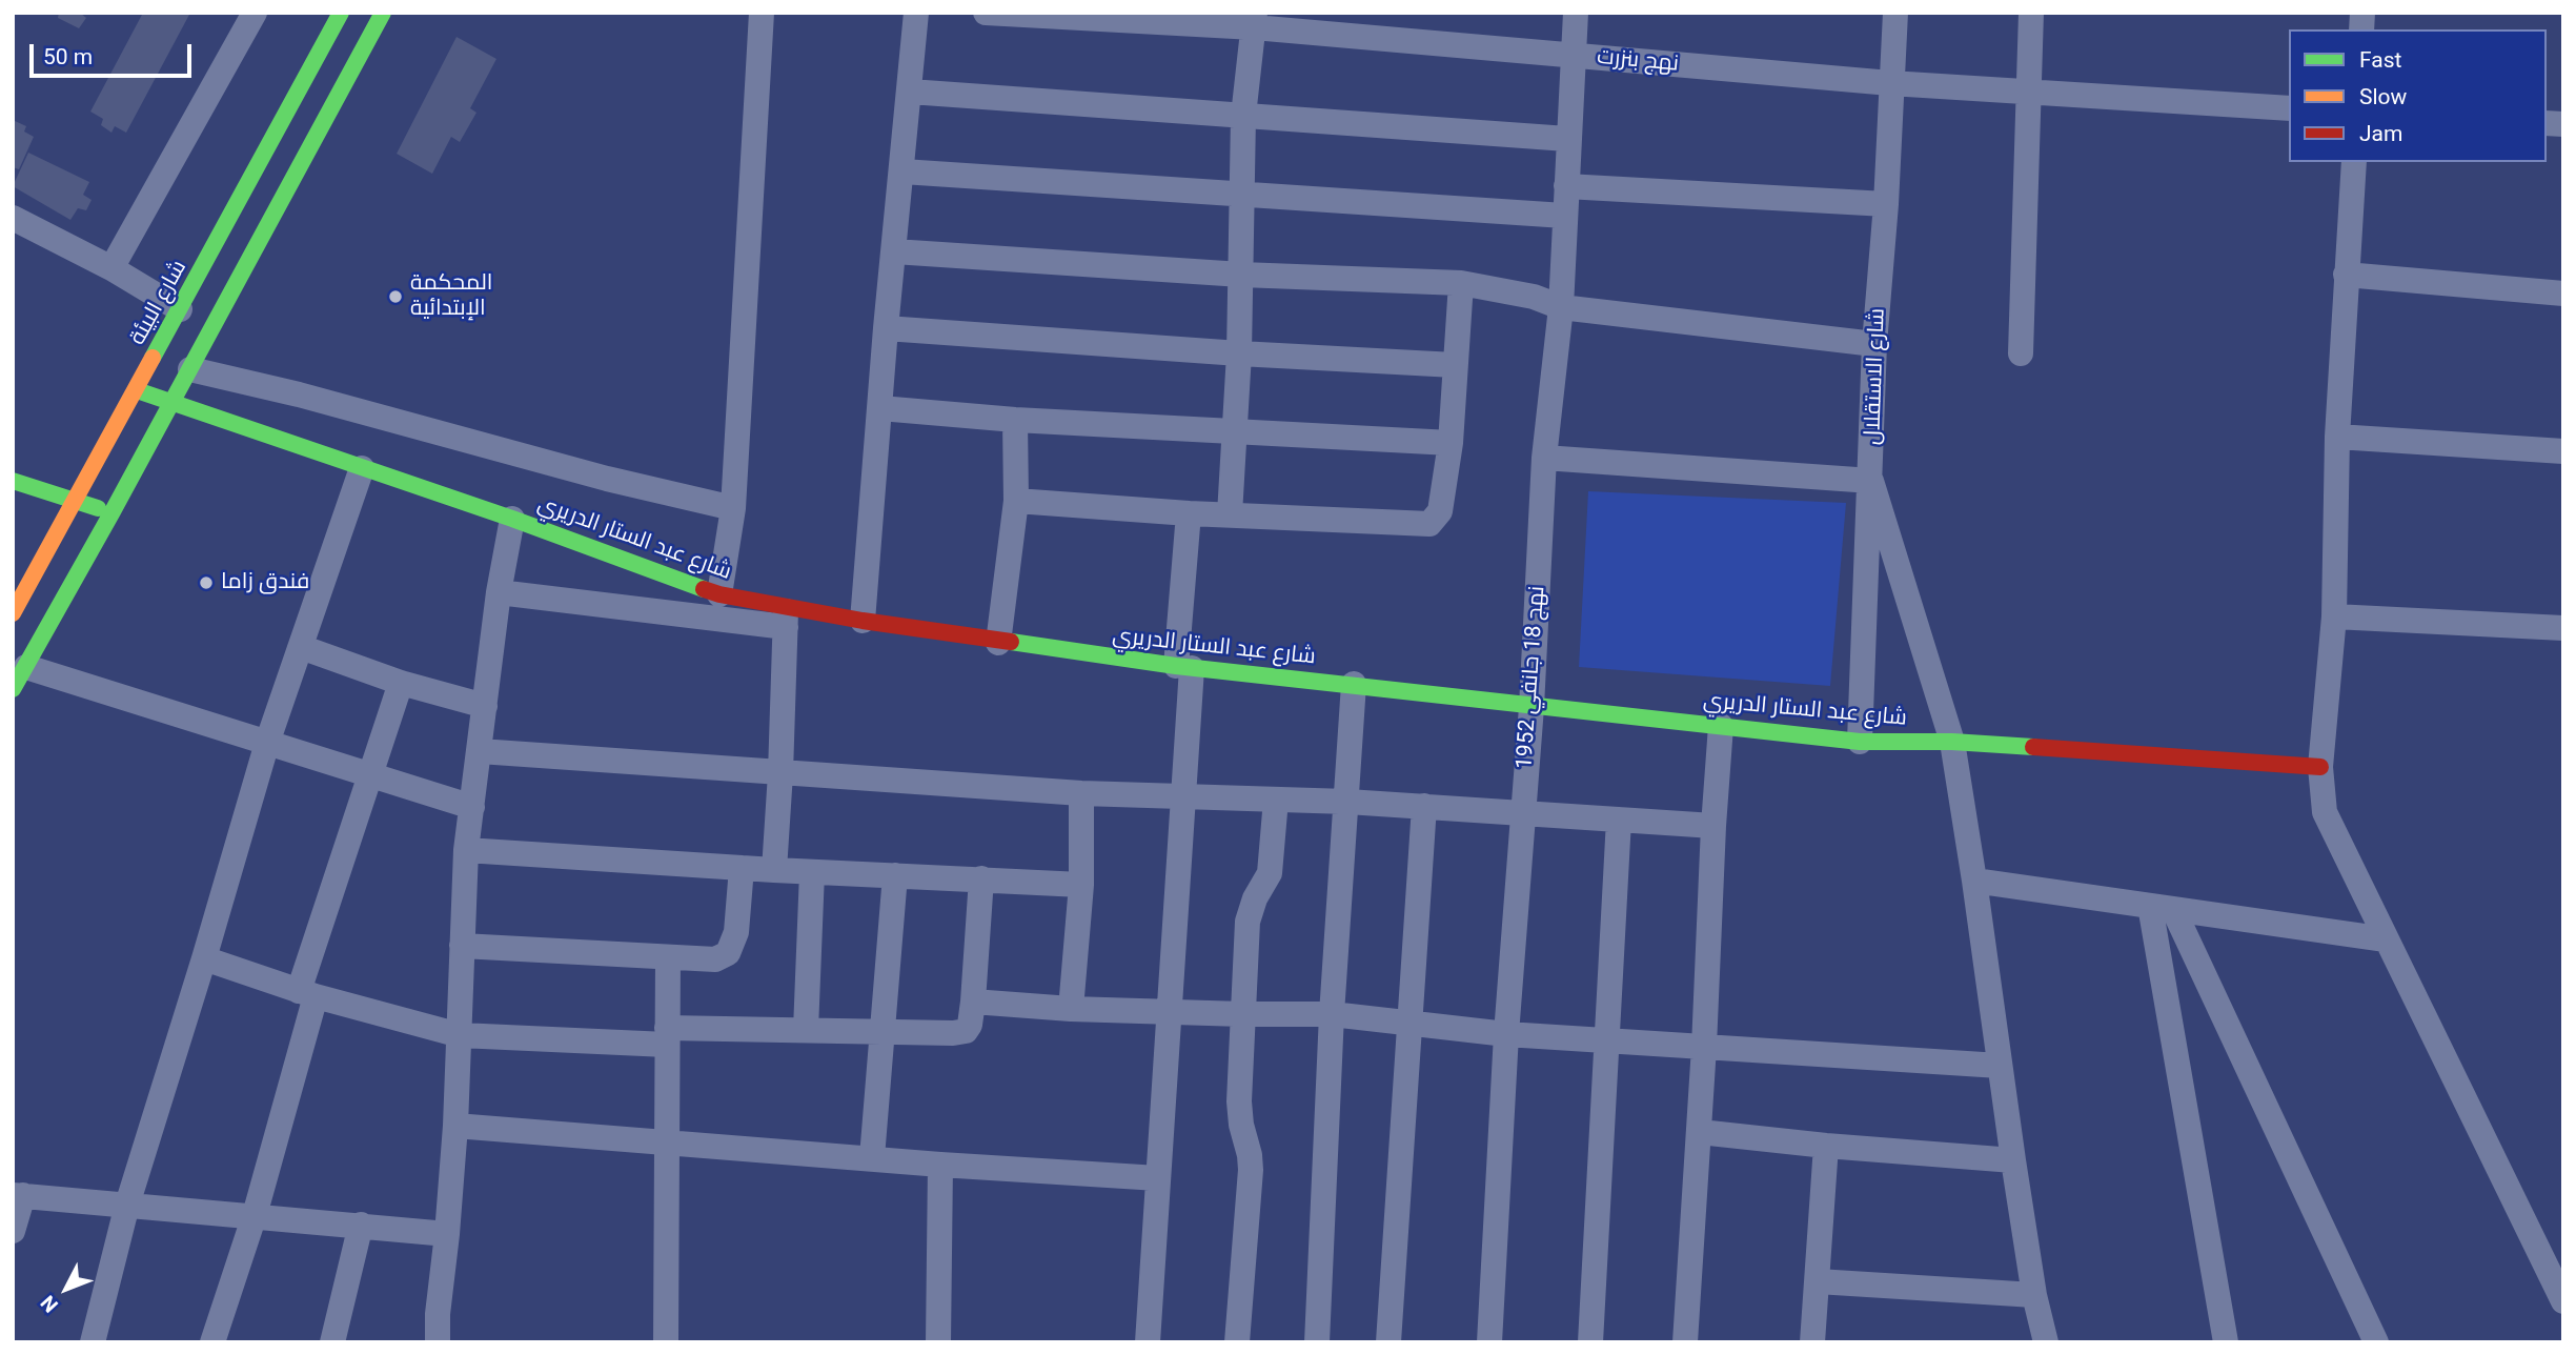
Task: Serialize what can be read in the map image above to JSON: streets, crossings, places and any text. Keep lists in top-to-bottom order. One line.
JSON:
{"streets":{"street":["نهج بنزرت","شارع البيئة","شارع الاستقلال","شارع عبد الستار الدريري","نهج 18 جانفي 1952"]},"crossings":[["نهج بنزرت","شارع الاستقلال"],["نهج بنزرت","نهج 18 جانفي 1952"],["شارع البيئة","شارع عبد الستار الدريري"],["شارع الاستقلال","شارع عبد الستار الدريري"],["شارع عبد الستار الدريري","نهج 18 جانفي 1952"]],"places":["المحكمة الإبتدائية","فندق زاما"],"legend":["Fast","Slow","Jam"],"scale_bar":"50 m","north":"bottom left"}
